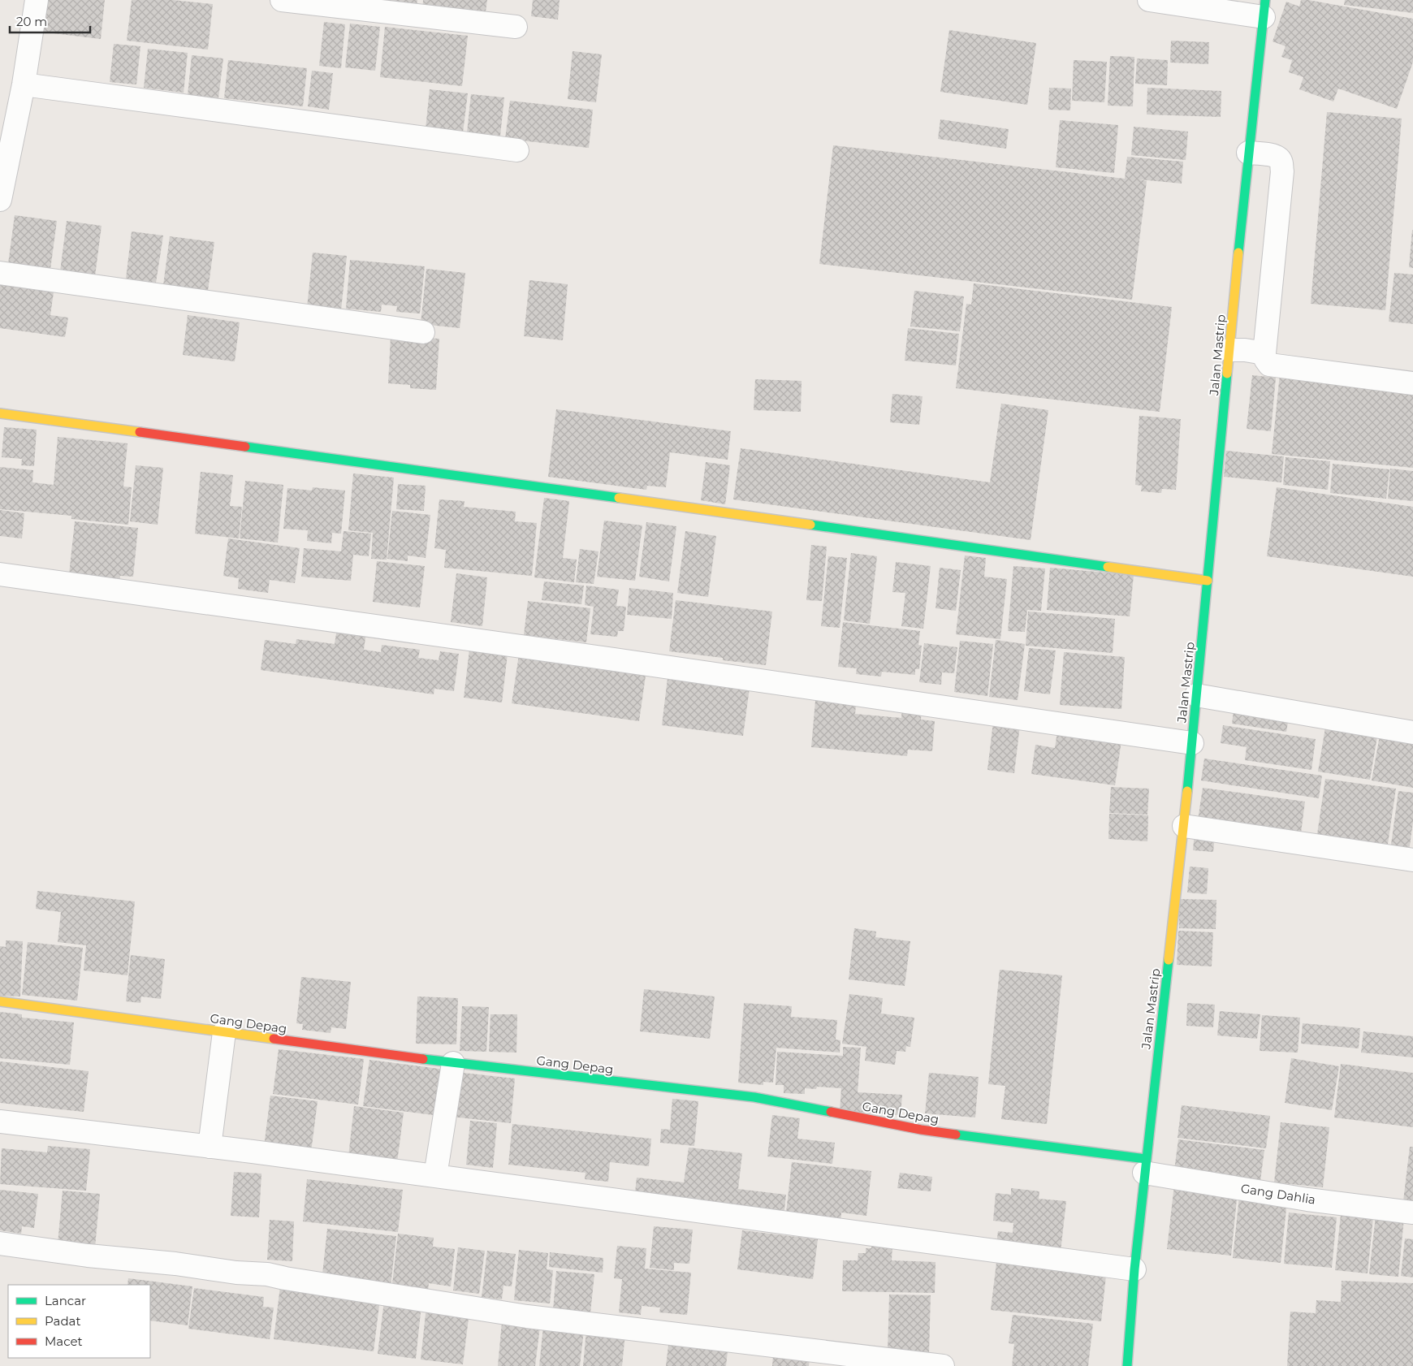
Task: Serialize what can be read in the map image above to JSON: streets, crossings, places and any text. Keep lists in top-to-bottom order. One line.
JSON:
{"streets":{"street":["Jalan Mastrip","Gang Depag","Gang Dahlia"]},"crossings":[["Jalan Mastrip","Gang Depag"],["Jalan Mastrip","Gang Dahlia"],["Gang Depag","Gang Dahlia"]],"legend":["Lancar","Padat","Macet"],"scale_bar":"20 m"}
